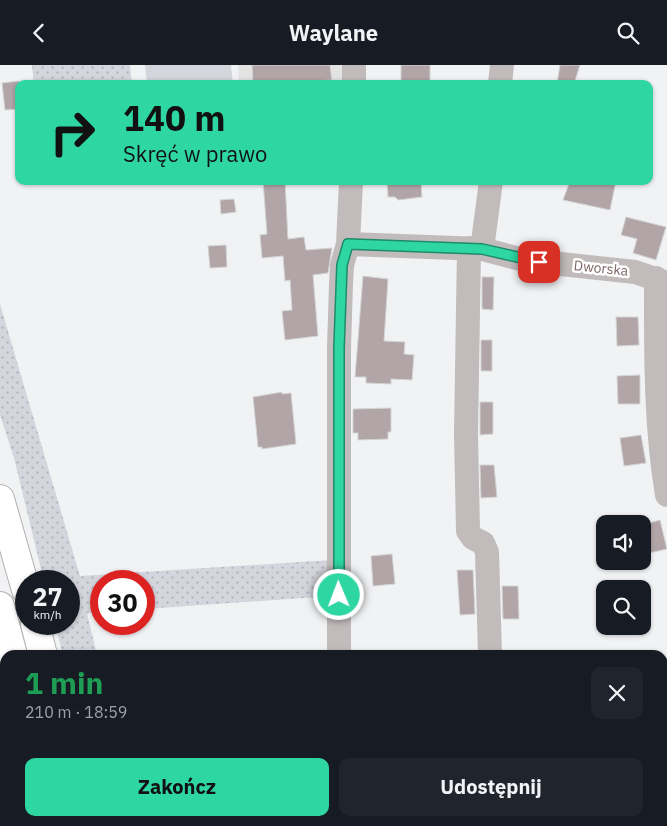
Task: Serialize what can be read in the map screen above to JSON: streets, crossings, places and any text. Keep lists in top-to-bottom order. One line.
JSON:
{"streets":{"street":["Dworska"]},"page":{"header":"Waylane","turn":["140 m","Skręć w prawo"],"speed":"27 km/h","limit":"30","heading":["1 min","210 m · 18:59"],"buttons":["Zakończ","Udostępnij"]}}
